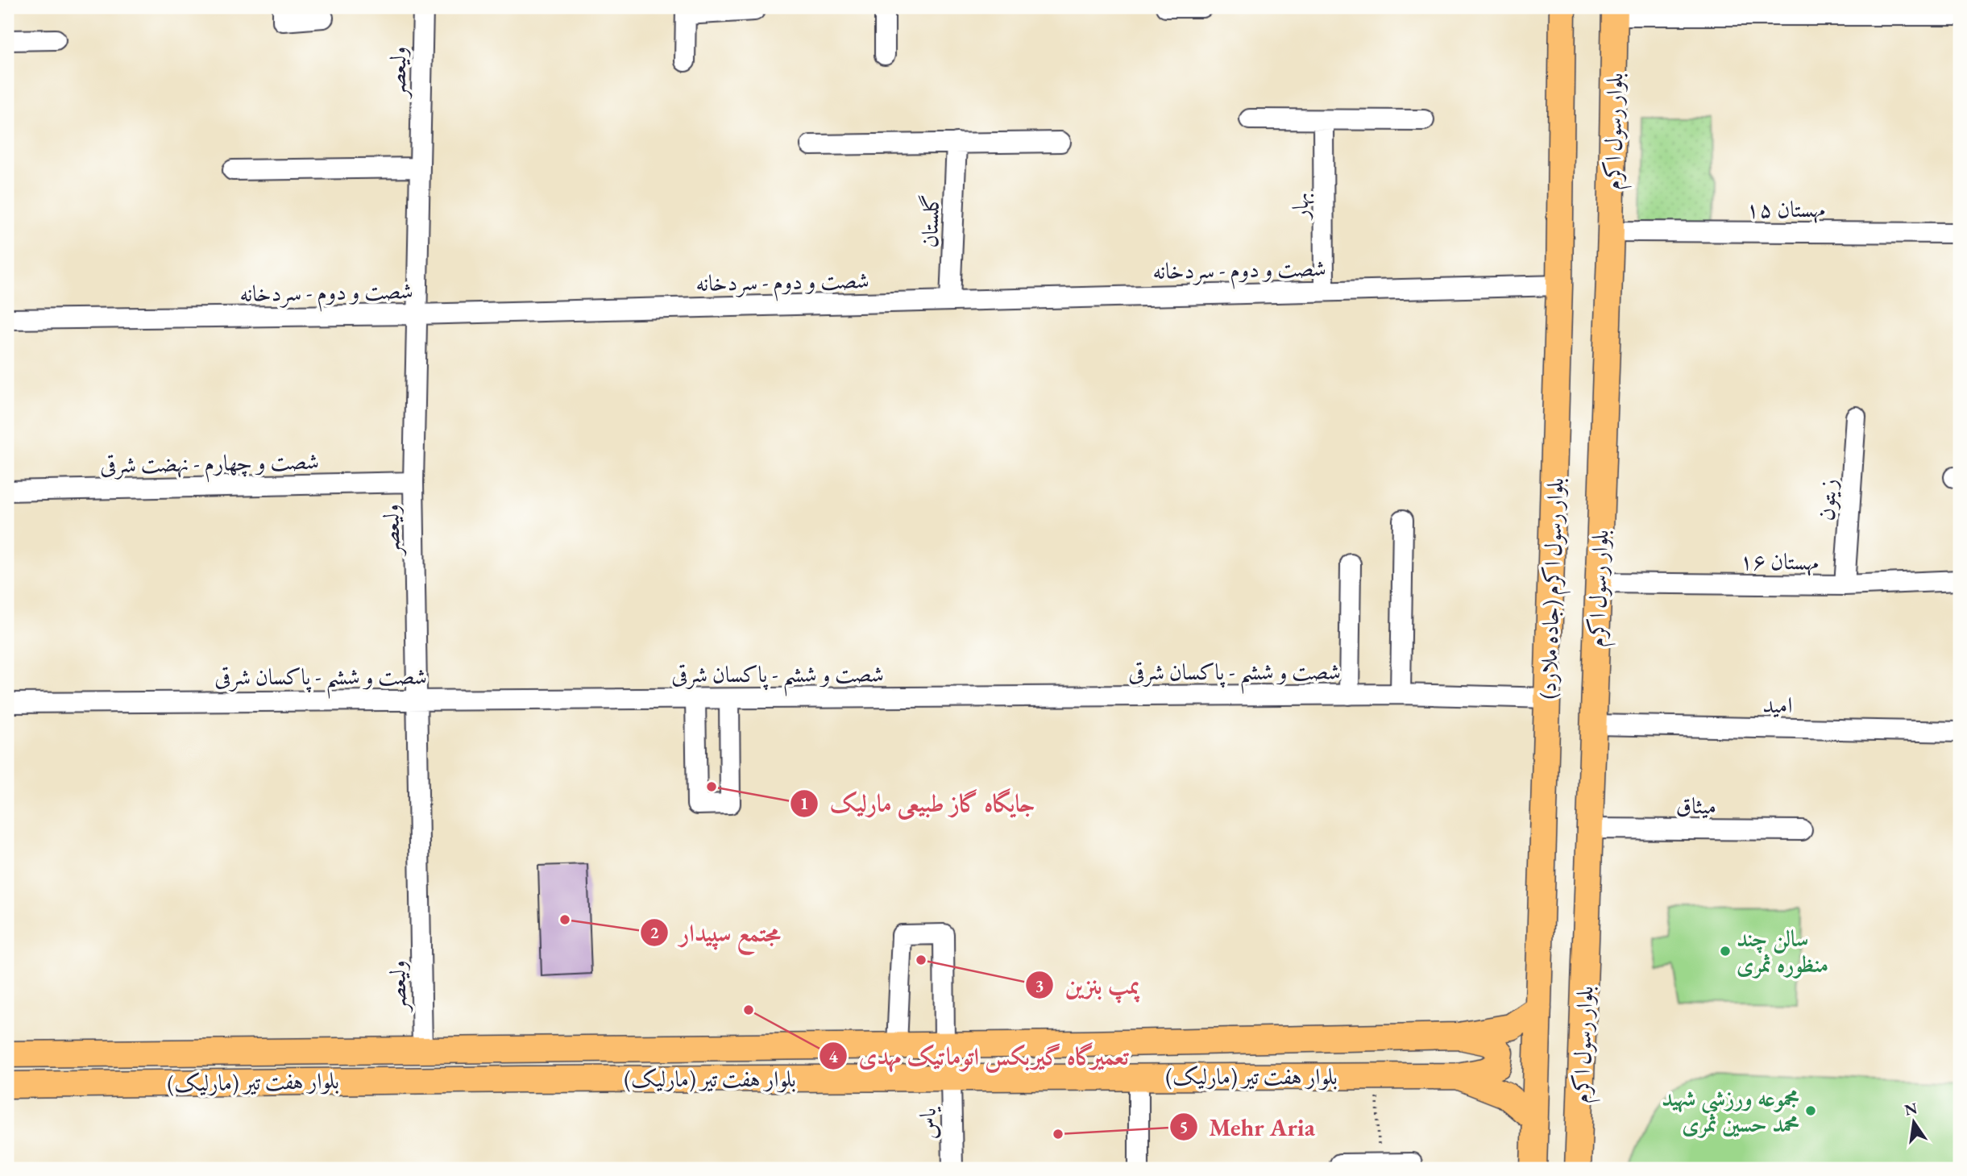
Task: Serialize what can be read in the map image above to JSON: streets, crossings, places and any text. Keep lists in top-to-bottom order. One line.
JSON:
{"streets":{"main road":["بلوار رسول اکرم","بلوار رسول اکرم (جاده ملارد)","بلوار هفت تیر (مارلیک)"],"street":["ولیعصر","بهار","مهستان ۱۵","گلستان","شصت و دوم - سردخانه","شصت و چهارم - نهضت شرقی","زیتون","مهستان ۱۶","شصت و ششم - پاکسان شرقی","امید","میثاق","یاس"]},"crossings":[["ولیعصر","شصت و دوم - سردخانه"],["ولیعصر","شصت و چهارم - نهضت شرقی"],["ولیعصر","شصت و ششم - پاکسان شرقی"],["ولیعصر","بلوار هفت تیر (مارلیک)"],["بلوار رسول اکرم","مهستان ۱۵"],["بلوار رسول اکرم","مهستان ۱۶"],["بلوار رسول اکرم","امید"],["بلوار رسول اکرم","میثاق"],["بهار","شصت و دوم - سردخانه"],["گلستان","شصت و دوم - سردخانه"],["شصت و دوم - سردخانه","بلوار رسول اکرم (جاده ملارد)"],["زیتون","مهستان ۱۶"],["بلوار رسول اکرم (جاده ملارد)","شصت و ششم - پاکسان شرقی"],["بلوار رسول اکرم (جاده ملارد)","بلوار هفت تیر (مارلیک)"],["بلوار هفت تیر (مارلیک)","یاس"]],"places":["جایگاه گاز طبیعی مارلیک","مجتمع سپیدار","سالن چند منظوره ثمری","پمپ بنزین","تعمیرگاه گیربکس اتوماتیک مهدی","مجموعه ورزشی شهید محمد حسین ثمری","Mehr Aria"],"north":"top"}
